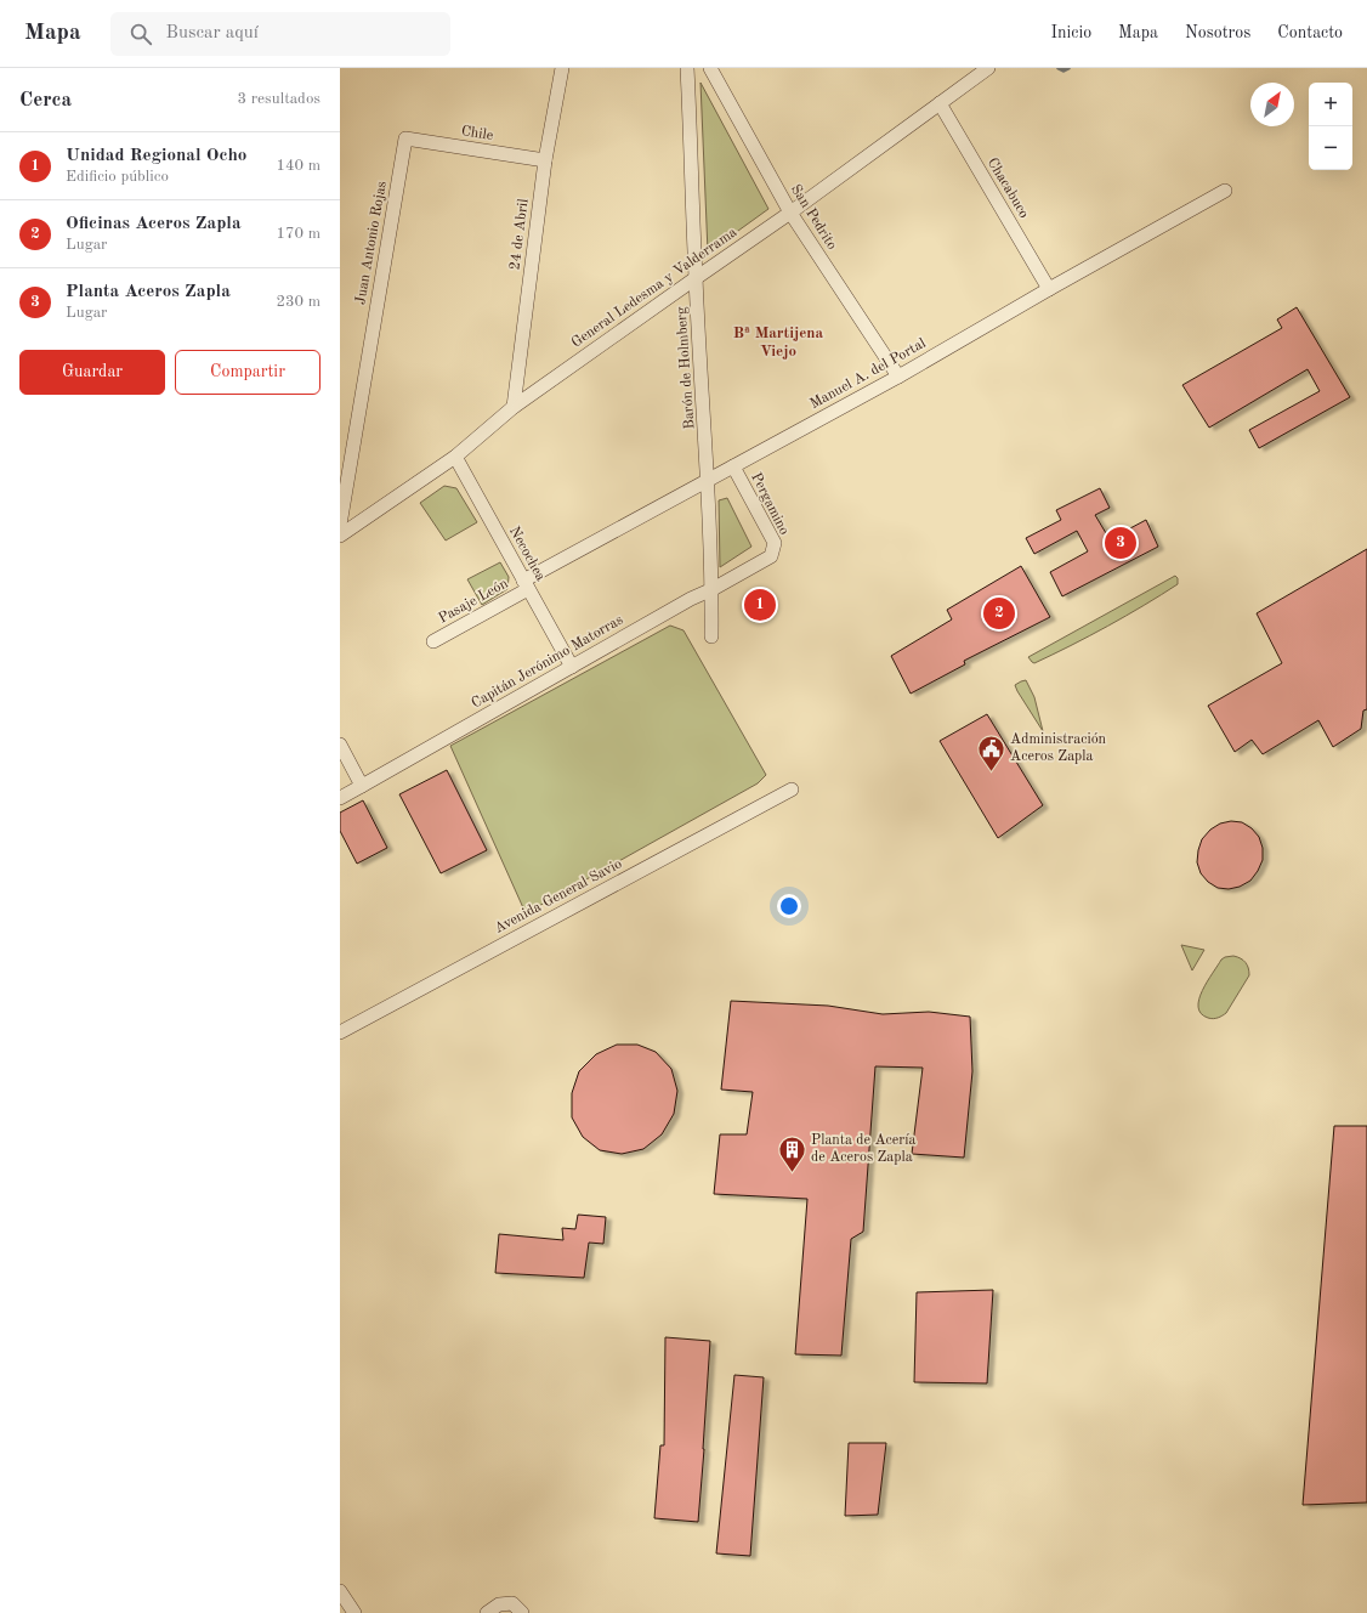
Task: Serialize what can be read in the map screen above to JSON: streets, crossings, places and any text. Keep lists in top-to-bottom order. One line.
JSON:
{"streets":{"street":["Chile","Chacabuco","San Pedrito","24 de Abril","Juan Antonio Rojas","General Ledesma y Valderrama","Barón de Holmberg","Manuel A. del Portal","Pergamino","Necochea","Pasaje León","Capitán Jerónimo Matorras","Avenida General Savio"]},"crossings":[["Chile","24 de Abril"],["Chile","Juan Antonio Rojas"],["Chacabuco","General Ledesma y Valderrama"],["Chacabuco","Manuel A. del Portal"],["San Pedrito","General Ledesma y Valderrama"],["San Pedrito","Manuel A. del Portal"],["24 de Abril","General Ledesma y Valderrama"],["General Ledesma y Valderrama","Barón de Holmberg"],["General Ledesma y Valderrama","Necochea"],["Barón de Holmberg","Manuel A. del Portal"],["Barón de Holmberg","Capitán Jerónimo Matorras"],["Manuel A. del Portal","Pergamino"],["Manuel A. del Portal","Necochea"],["Manuel A. del Portal","Pasaje León"],["Pergamino","Capitán Jerónimo Matorras"],["Necochea","Pasaje León"],["Necochea","Capitán Jerónimo Matorras"]],"districts":["Bª Martijena Viejo"],"places":{"public building":["Administración Aceros Zapla"],"building":["Planta de Acería de Aceros Zapla"]},"north":"top right","page":{"header":"Mapa","search":"Buscar aquí","nav":["Inicio","Mapa","Nosotros","Contacto"],"heading":["Cerca","3 resultados"],"map_buttons":["+","−"],"list":[{"mark":"1","name":"Unidad Regional Ocho","note":"Edificio público","value":"140 m"},{"mark":"2","name":"Oficinas Aceros Zapla","note":"Lugar","value":"170 m"},{"mark":"3","name":"Planta Aceros Zapla","note":"Lugar","value":"230 m"}],"buttons":["Guardar","Compartir"],"pins":["3","1","2"]}}
